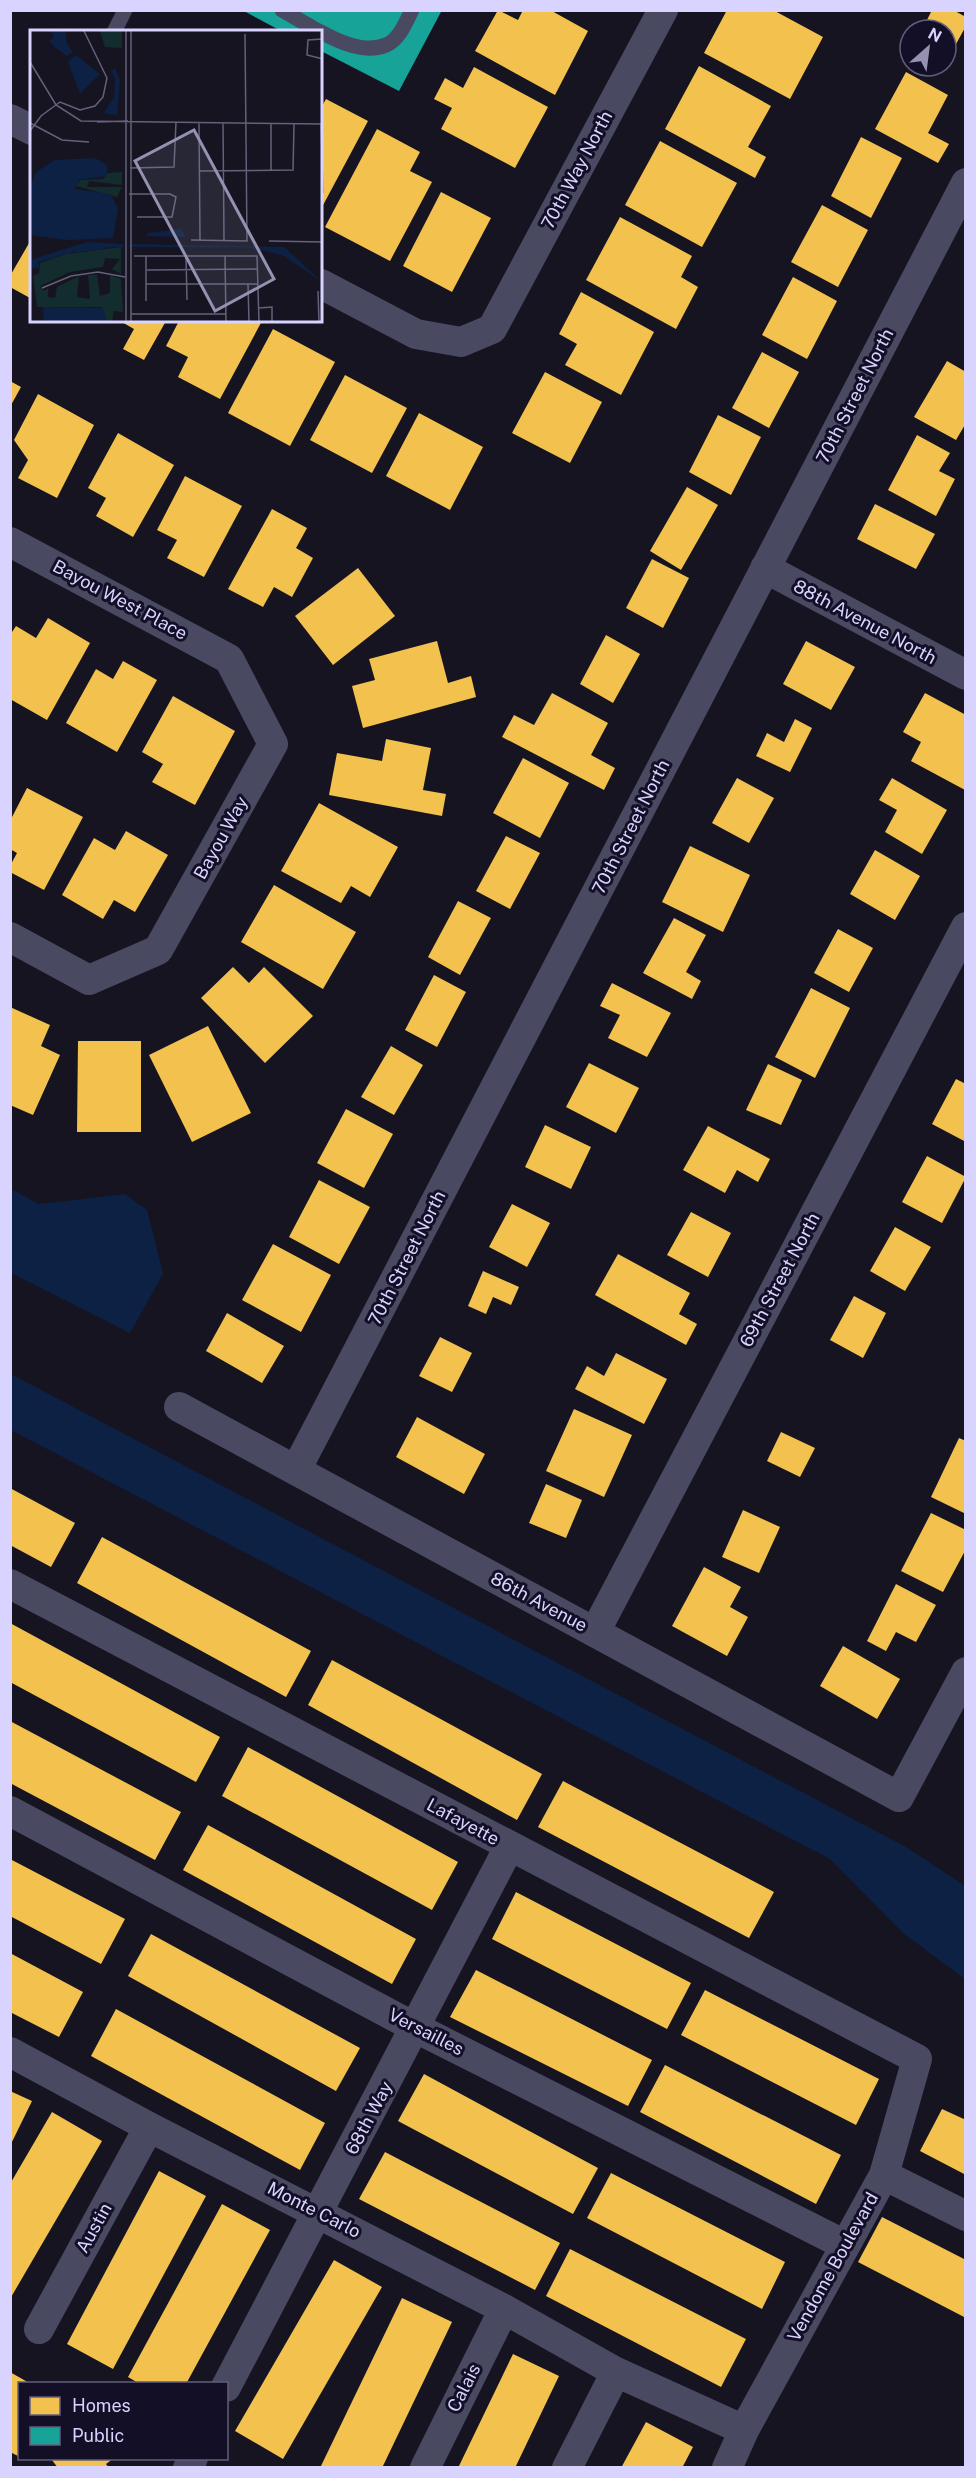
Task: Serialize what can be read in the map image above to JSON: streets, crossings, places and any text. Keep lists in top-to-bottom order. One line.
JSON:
{"streets":{"street":["70th Way North","70th Street North","Bayou West Place","88th Avenue North","Bayou Way","69th Street North","86th Avenue","Lafayette","Versailles","68th Way","Monte Carlo","Austin","Vendome Boulevard","Calais"]},"crossings":[["70th Street North","88th Avenue North"],["70th Street North","86th Avenue"],["Bayou West Place","Bayou Way"],["69th Street North","86th Avenue"],["Lafayette","68th Way"],["Lafayette","Vendome Boulevard"],["Versailles","68th Way"],["Versailles","Vendome Boulevard"],["68th Way","Monte Carlo"],["Monte Carlo","Austin"],["Monte Carlo","Calais"]],"legend":["Homes","Public"],"north":"top right"}
